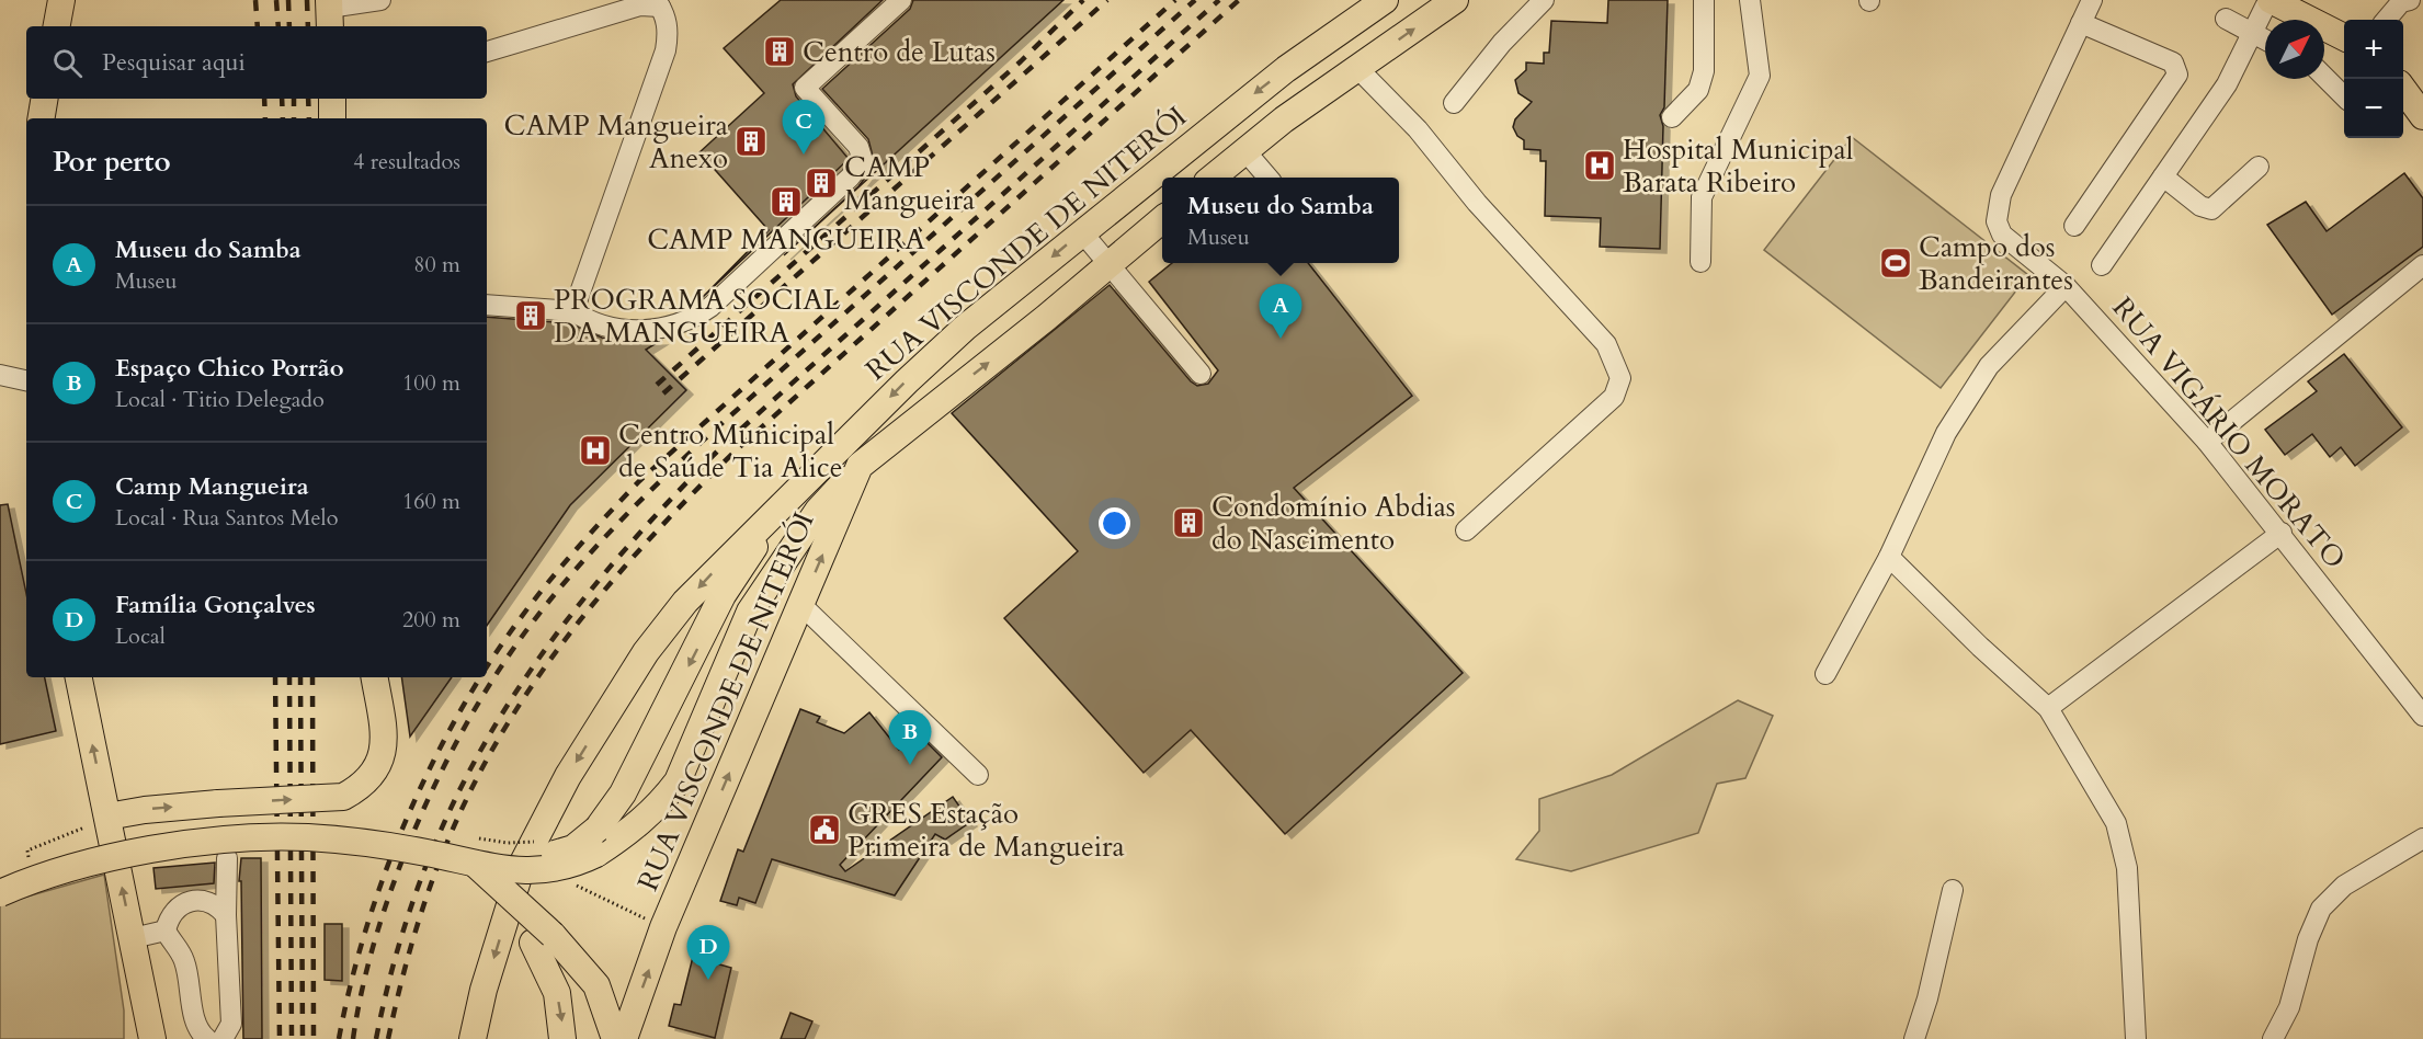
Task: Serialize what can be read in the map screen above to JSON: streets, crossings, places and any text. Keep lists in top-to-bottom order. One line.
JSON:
{"streets":{"main road":["RUA VISCONDE DE NITERÓI"],"street":["RUA VIGÁRIO MORATO"]},"places":{"building":["Centro de Lutas","CAMP Mangueira Anexo","CAMP Mangueira","CAMP MANGUEIRA","PROGRAMA SOCIAL DA MANGUEIRA","Condomínio Abdias do Nascimento"],"hospital":["Hospital Municipal Barata Ribeiro","Centro Municipal de Saúde Tia Alice"],"sports":["Campo dos Bandeirantes"],"public building":["GRES Estação Primeira de Mangueira"]},"north":"top right","page":{"map_buttons":["+","−"],"search":"Pesquisar aqui","pins":["C","A","B","D"],"heading":["Por perto","4 resultados"],"popup":["Museu do Samba","Museu"],"list":[{"mark":"A","name":"Museu do Samba","note":"Museu","value":"80 m"},{"mark":"B","name":"Espaço Chico Porrão","note":"Local · Titio Delegado","value":"100 m"},{"mark":"C","name":"Camp Mangueira","note":"Local · Rua Santos Melo","value":"160 m"},{"mark":"D","name":"Família Gonçalves","note":"Local","value":"200 m"}]}}
